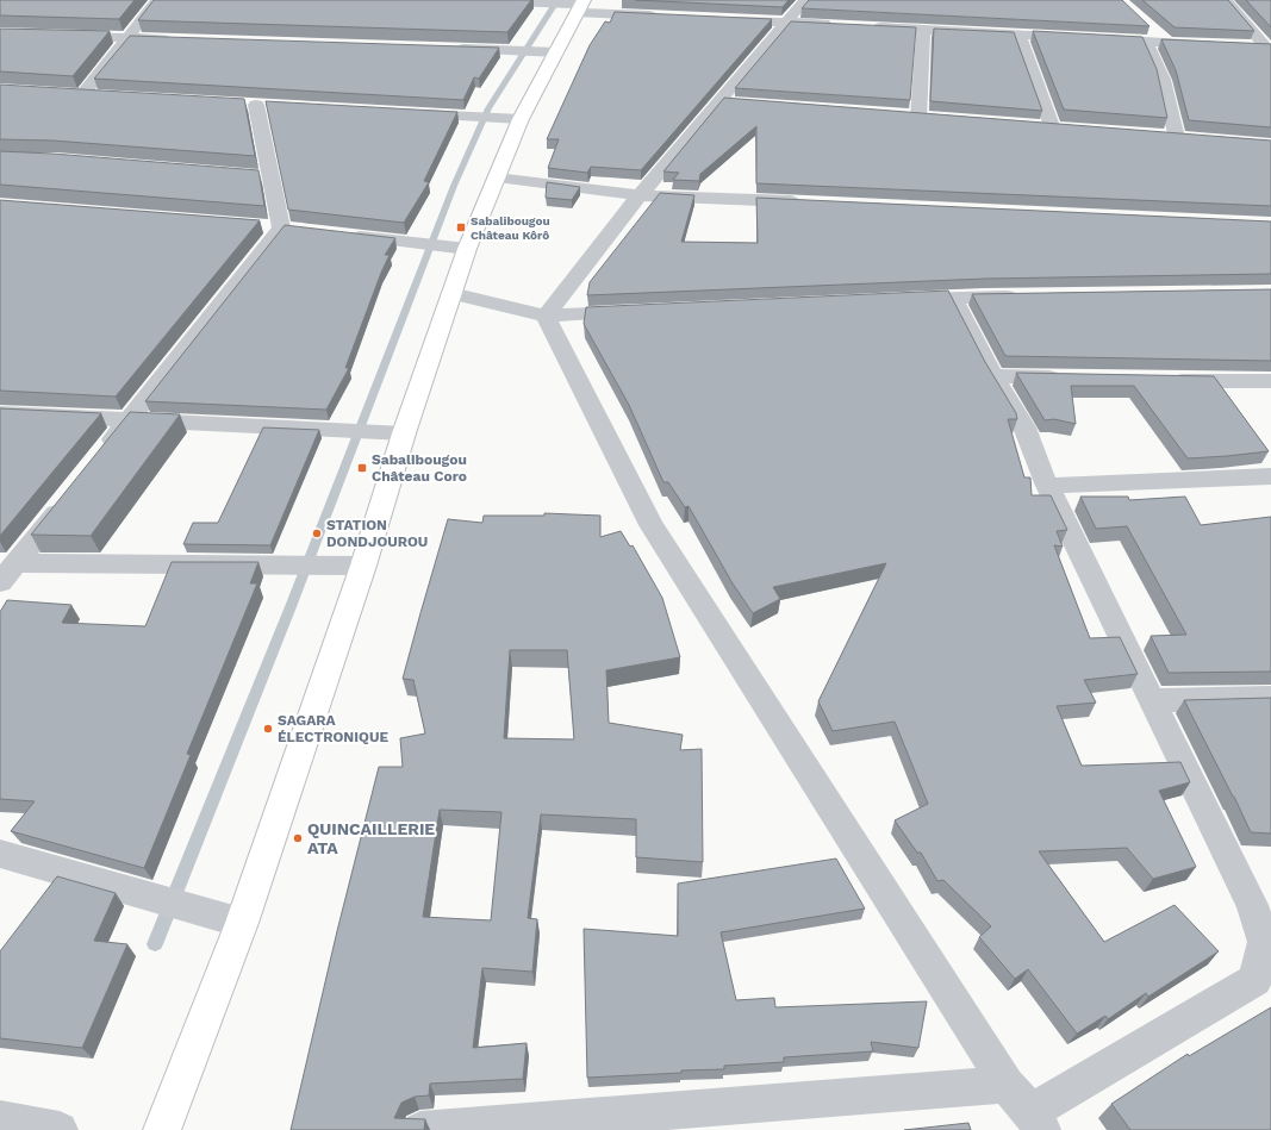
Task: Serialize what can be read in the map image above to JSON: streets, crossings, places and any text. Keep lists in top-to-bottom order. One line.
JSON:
{"places":{"transit":["Sabalibougou Château Kôrô","Sabalibougou Château Coro"],"other":["STATION DONDJOUROU","SAGARA ÉLECTRONIQUE","QUINCAILLERIE ATA"]}}
